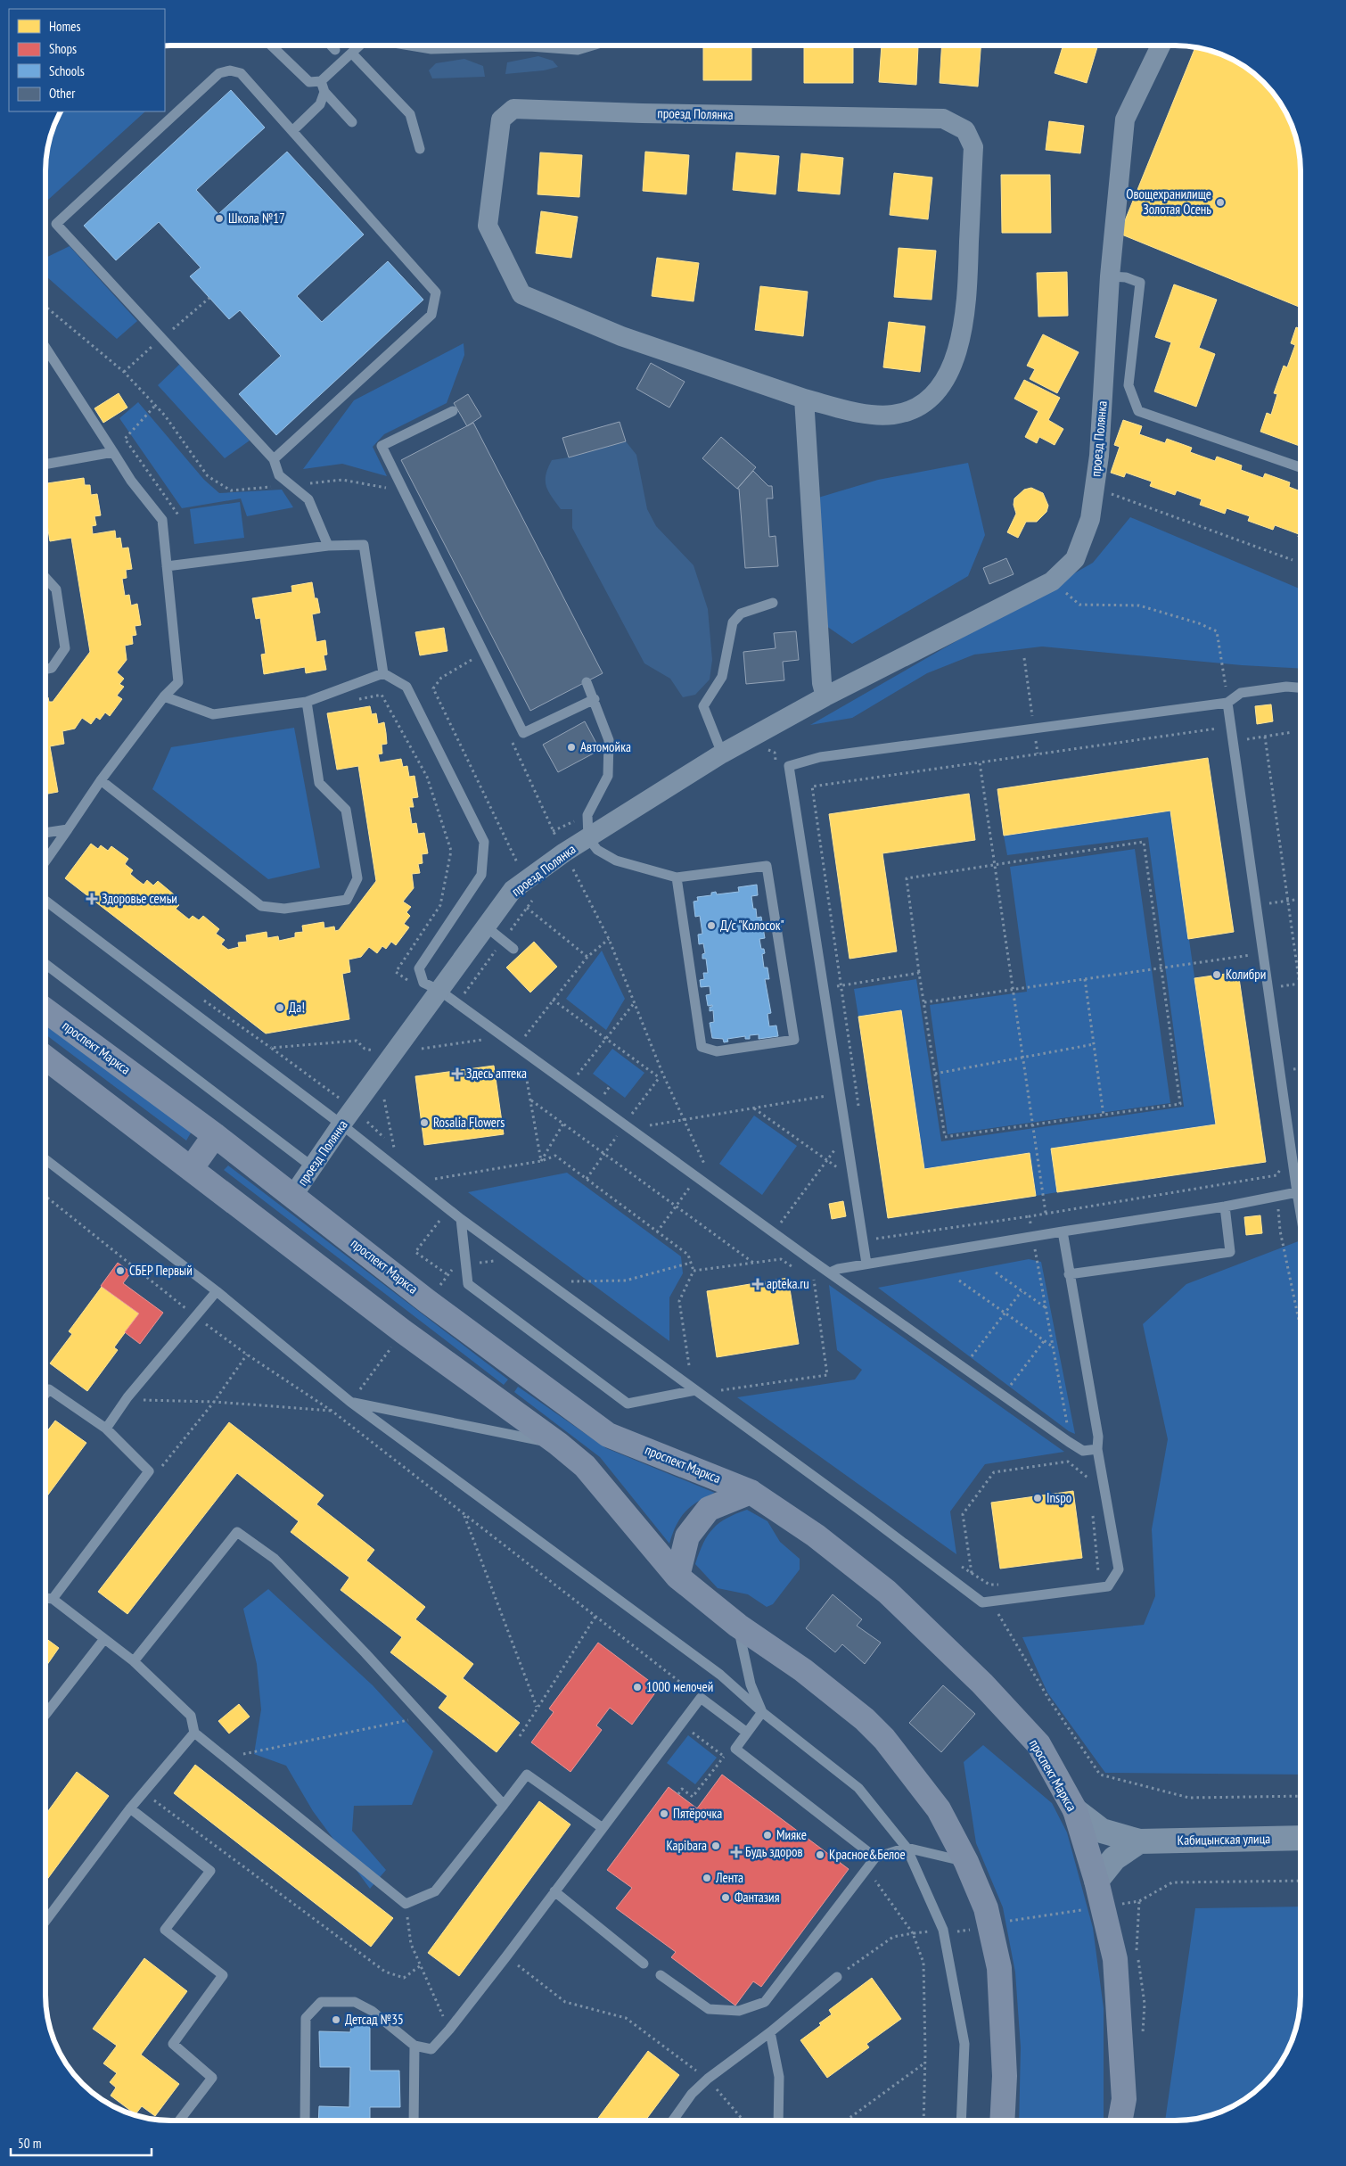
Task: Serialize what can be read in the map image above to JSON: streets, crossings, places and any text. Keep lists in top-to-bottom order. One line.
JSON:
{"streets":{"main road":["проспект Маркса"],"street":["проезд Полянка","Кабицынская улица"]},"crossings":[["проезд Полянка","проспект Маркса"],["проспект Маркса","Кабицынская улица"]],"places":{"other":["Овощехранилище Золотая Осень","Школа №17","Автомойка","Д/с \"Колосок\"","Колибри","Да!","Rosalia Flowers","СБЕР Первый","Inspo","1000 мелочей","Пятёрочка","Мияке","Kapibara","Красное&Белое","Лента","Фантазия","Детсад №35"],"health":["Здоровье семьи","Здесь аптека","apteka.ru","Будь здоров"]},"legend":["Homes","Shops","Schools","Other"],"scale_bar":"50 m"}
